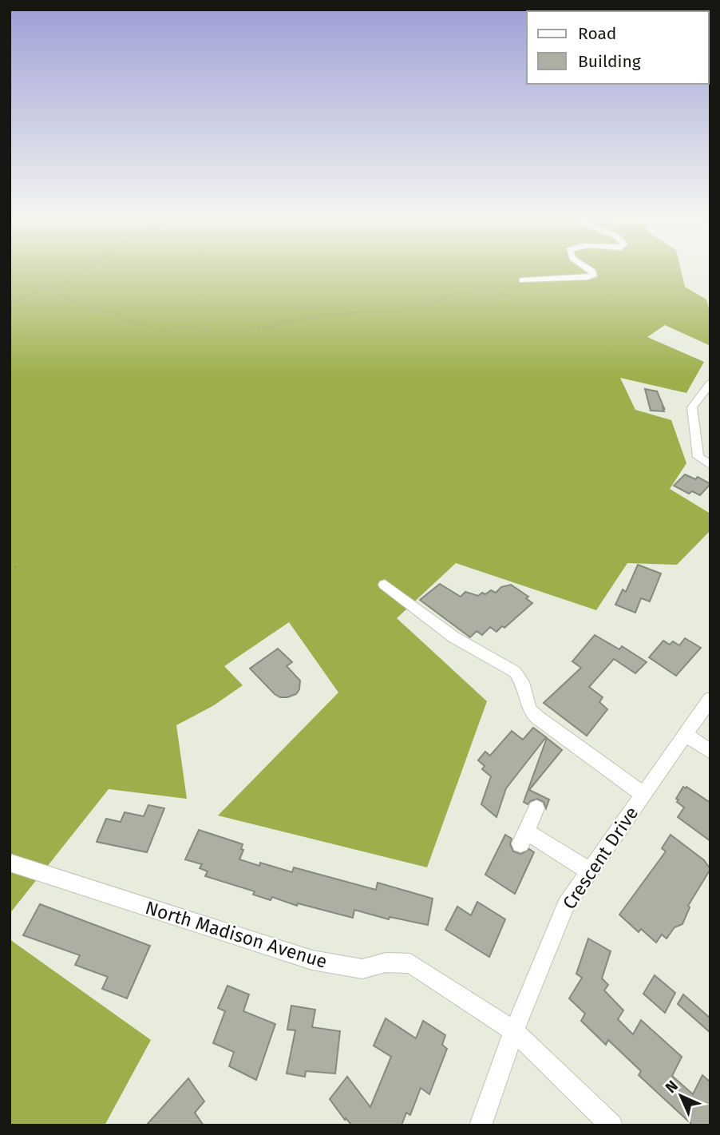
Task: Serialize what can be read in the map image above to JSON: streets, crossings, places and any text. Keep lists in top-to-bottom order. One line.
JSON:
{"streets":{"street":["Crescent Drive","North Madison Avenue"]},"crossings":[["Crescent Drive","North Madison Avenue"]],"legend":["Road","Building"],"north":"top left"}
